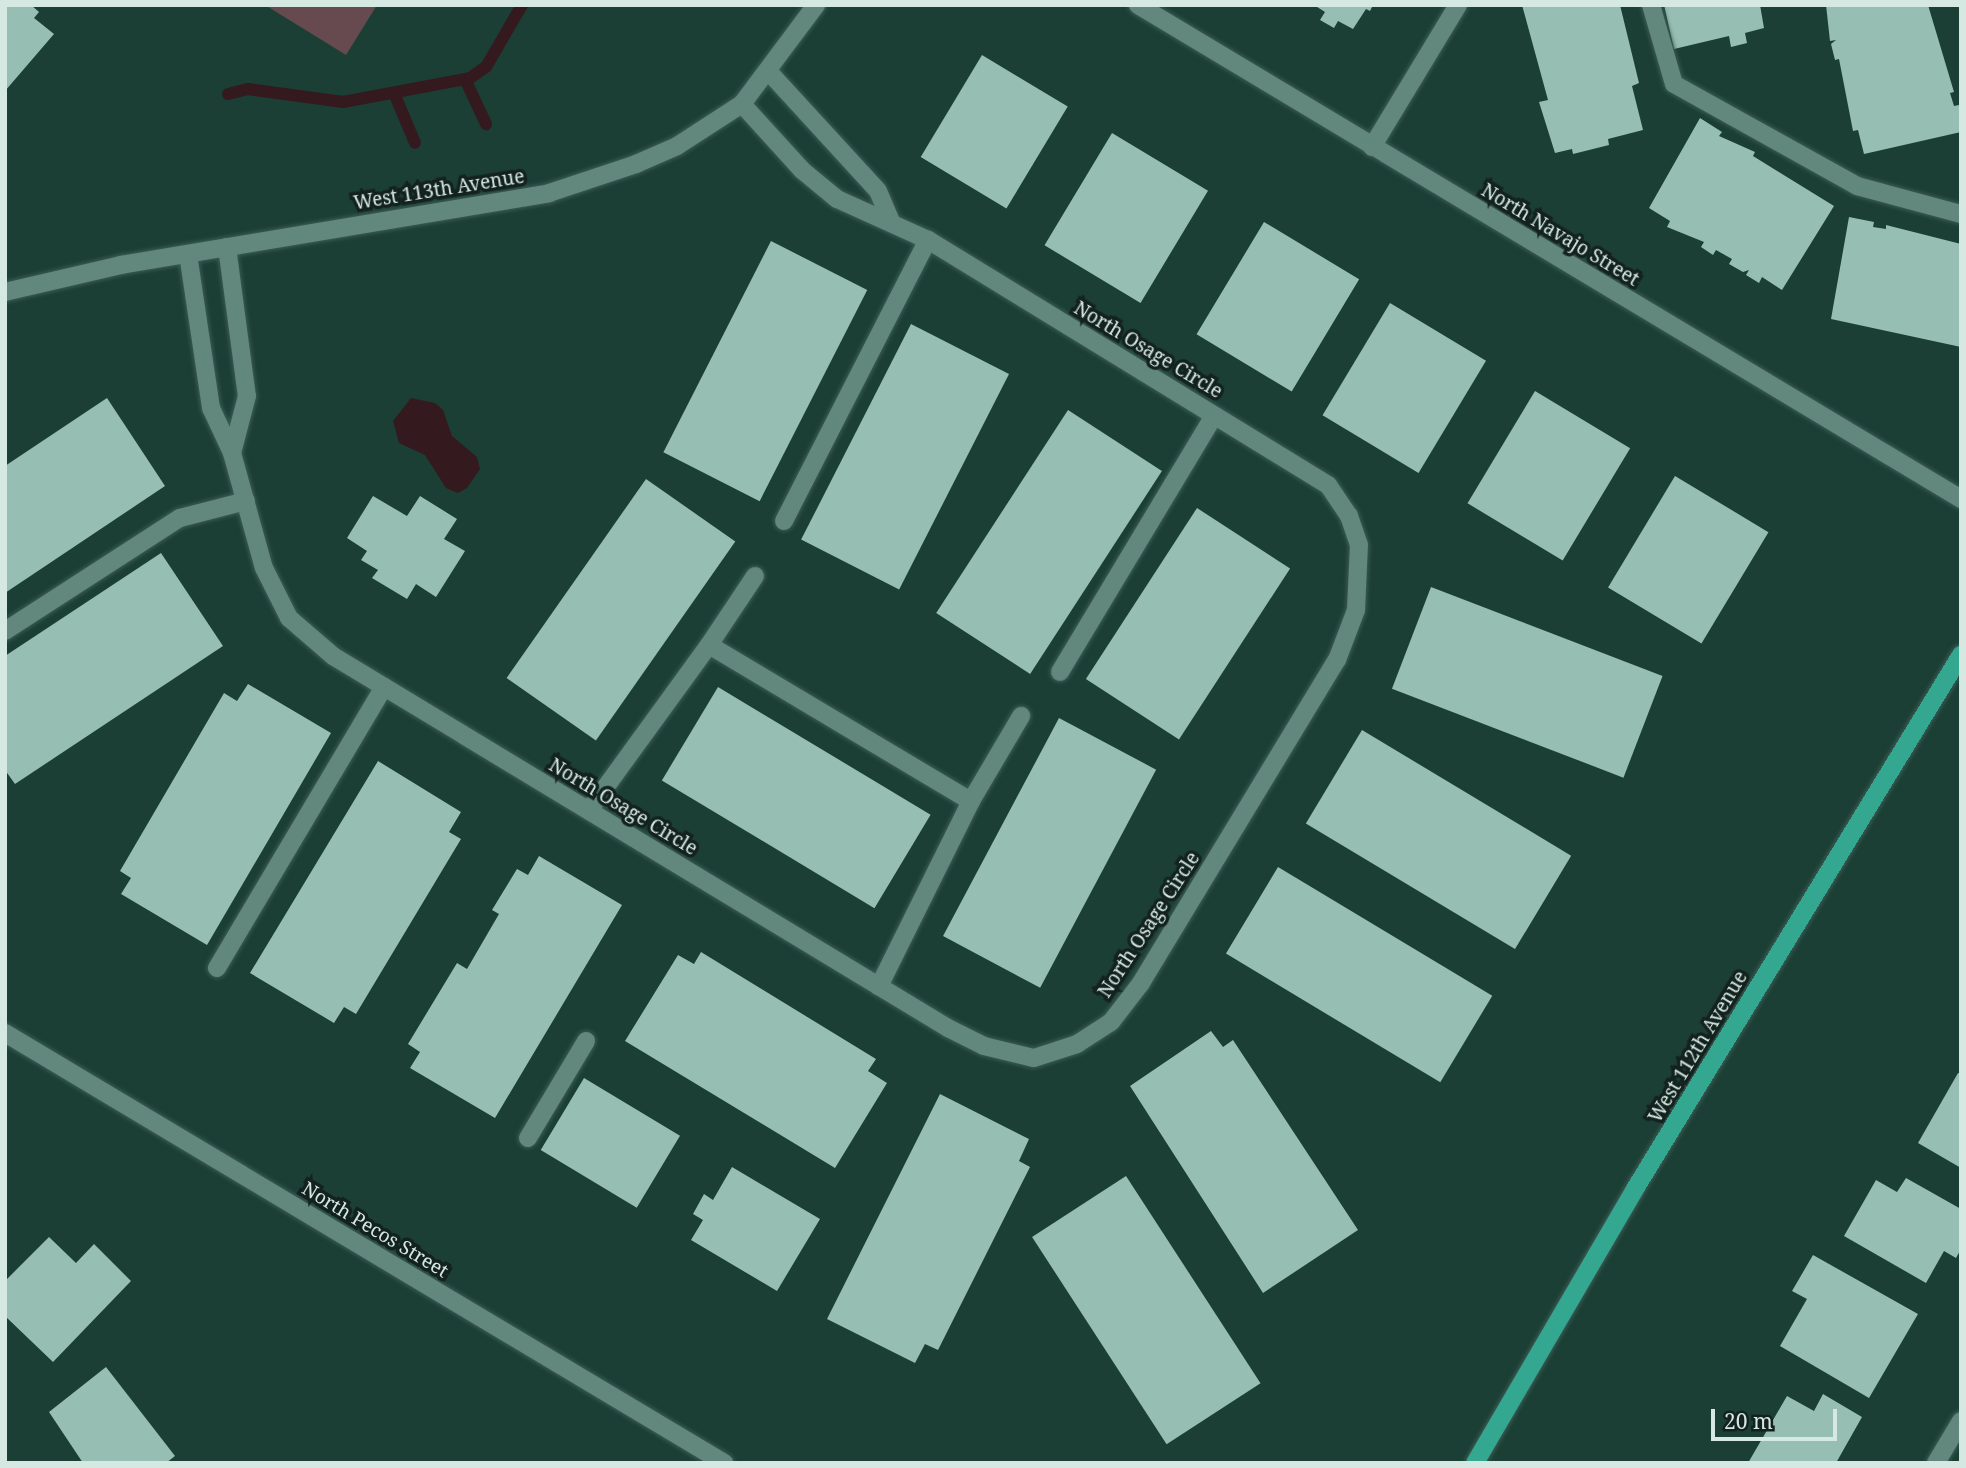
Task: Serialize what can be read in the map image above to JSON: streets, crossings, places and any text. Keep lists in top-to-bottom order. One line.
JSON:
{"streets":{"main road":["West 112th Avenue"],"street":["West 113th Avenue","North Navajo Street","North Osage Circle","North Pecos Street"]},"crossings":[["West 113th Avenue","North Osage Circle"]],"scale_bar":"20 m"}
